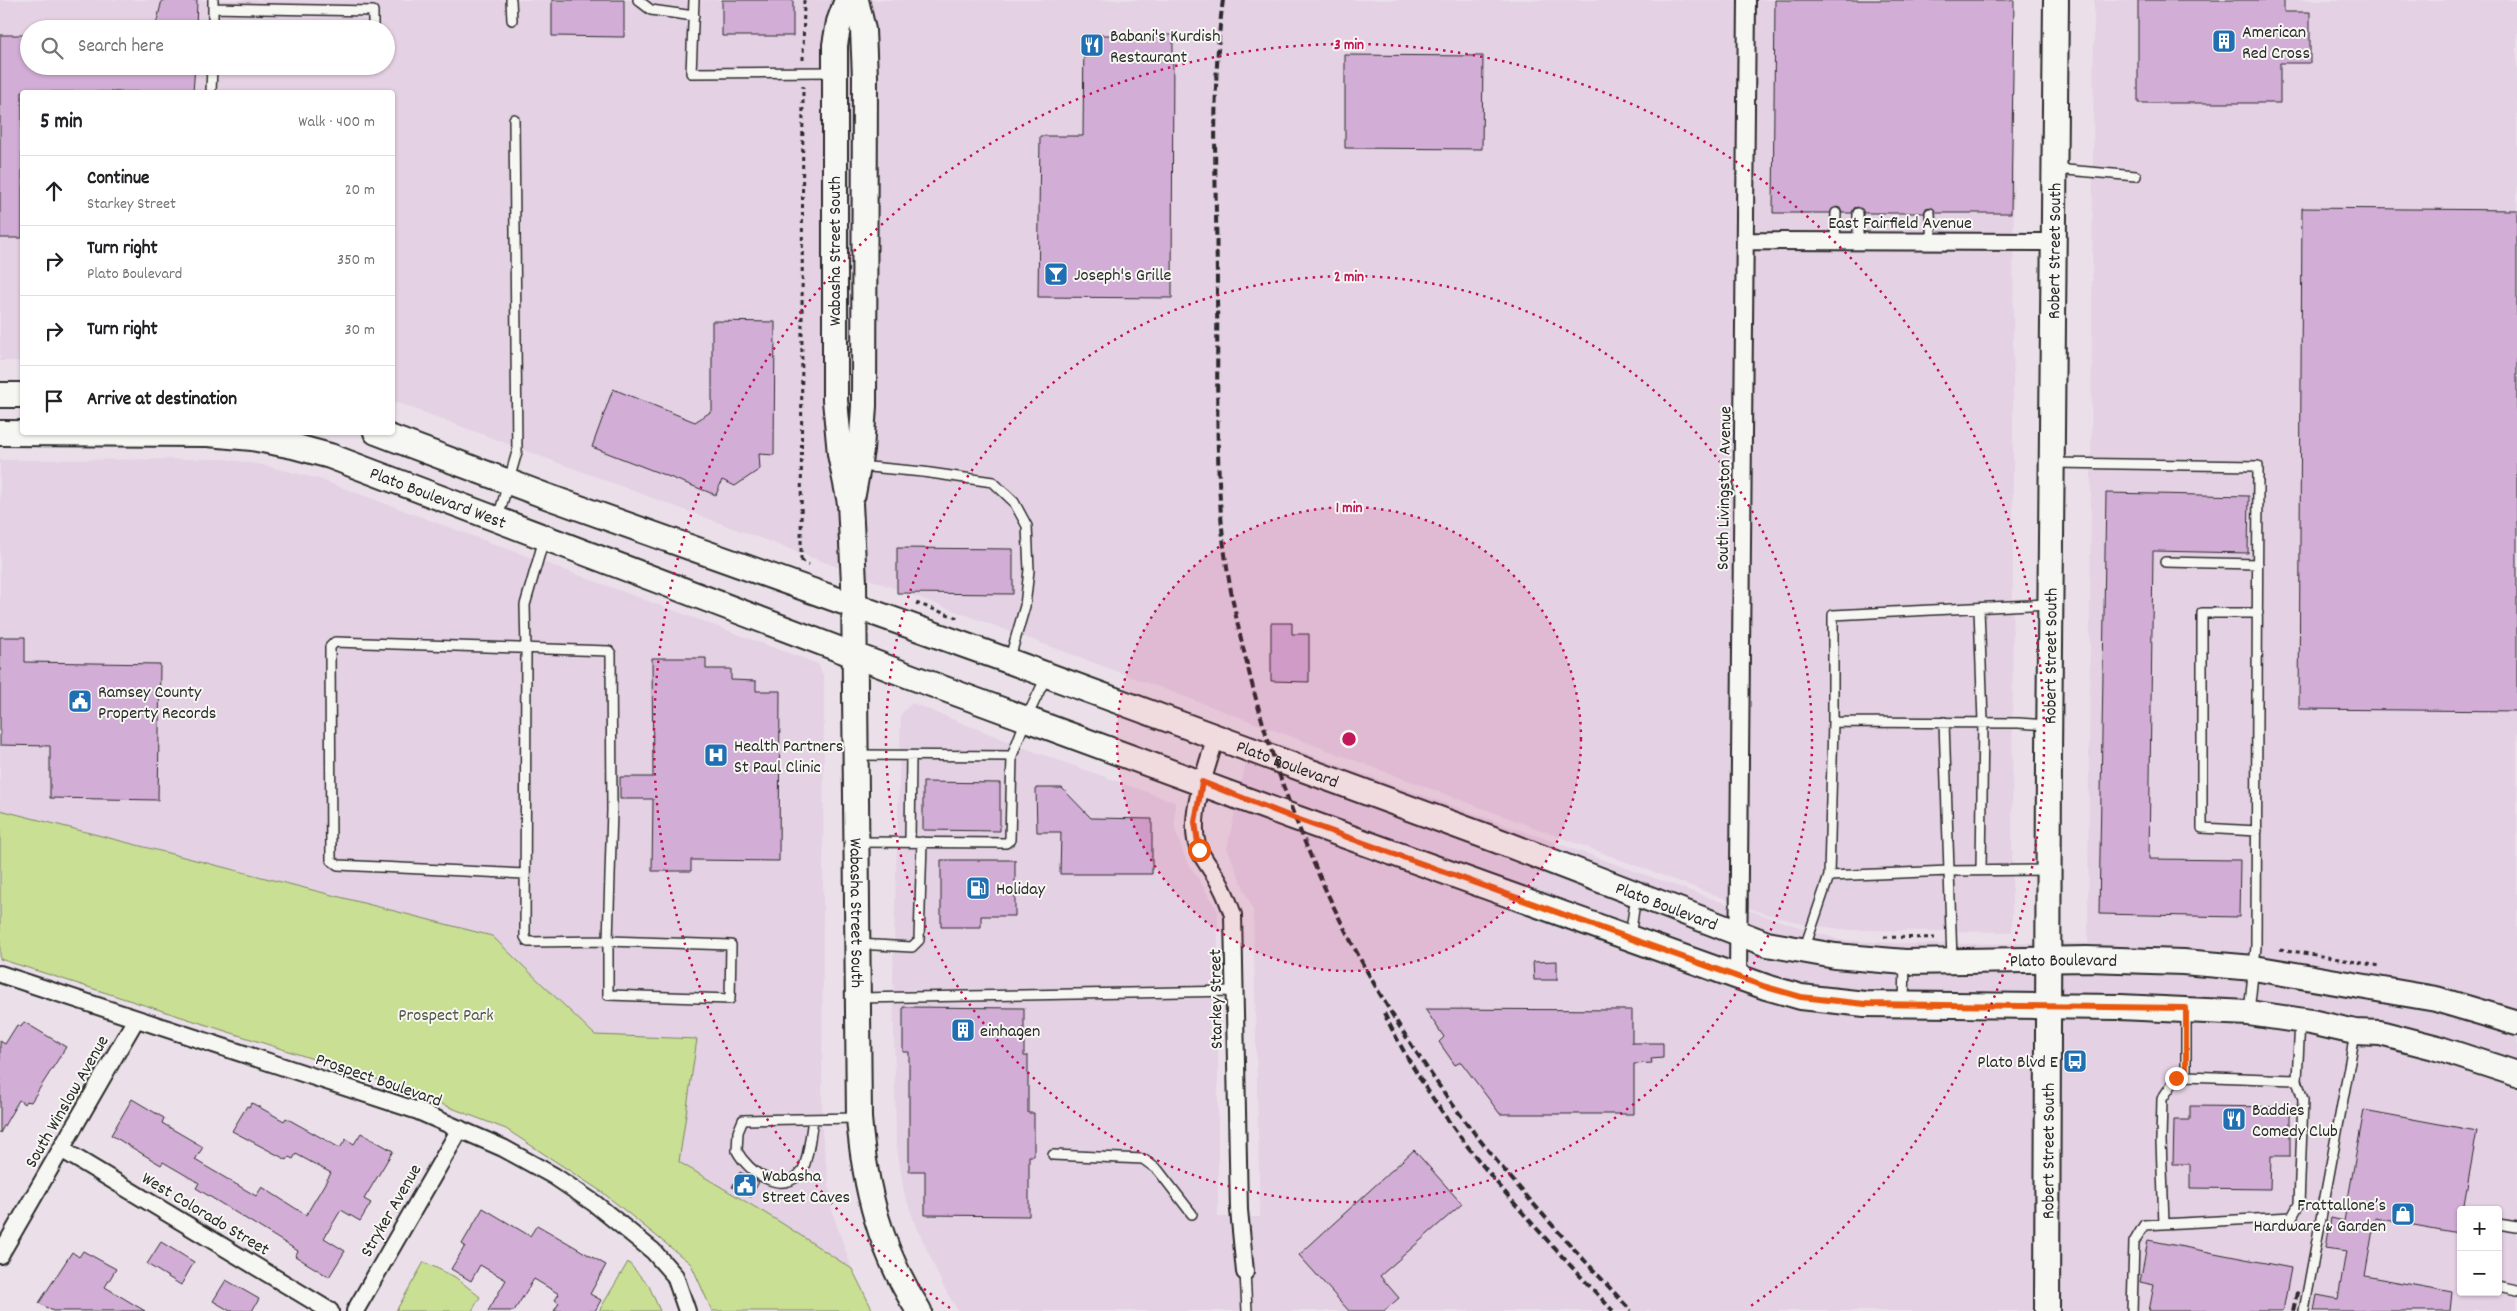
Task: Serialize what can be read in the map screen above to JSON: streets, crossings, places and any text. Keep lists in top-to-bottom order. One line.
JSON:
{"streets":{"main road":["Wabasha Street South","Robert Street South","Plato Boulevard West","Plato Boulevard"],"street":["East Fairfield Avenue","South Livingston Avenue","Starkey Street","Prospect Boulevard","South Winslow Avenue","Stryker Avenue","West Colorado Street"]},"crossings":[["East Fairfield Avenue","Robert Street South"],["East Fairfield Avenue","South Livingston Avenue"],["Wabasha Street South","Plato Boulevard West"],["Wabasha Street South","Plato Boulevard"],["Robert Street South","Plato Boulevard"],["South Livingston Avenue","Plato Boulevard"],["Plato Boulevard","Starkey Street"],["Prospect Boulevard","South Winslow Avenue"],["Prospect Boulevard","Stryker Avenue"],["South Winslow Avenue","West Colorado Street"]],"parks":["Prospect Park"],"places":{"building":["American Red Cross","einhagen"],"restaurant":["Babani's Kurdish Restaurant","Baddies Comedy Club"],"bar":["Joseph's Grille"],"public building":["Ramsey County Property Records","Wabasha Street Caves"],"hospital":["Health Partners St Paul Clinic"],"fuel station":["Holiday"],"bus stop":["Plato Blvd E"],"shop":["Frattallone’s Hardware & Garden"]},"page":{"search":"Search here","heading":["5 min","Walk · 400 m"],"list":[["Continue","Starkey Street","20 m"],["Turn right","Plato Boulevard","350 m"],["Turn right","30 m"],"Arrive at destination"],"map_buttons":["+","−"]},"rings":["3 min","2 min","1 min"]}
